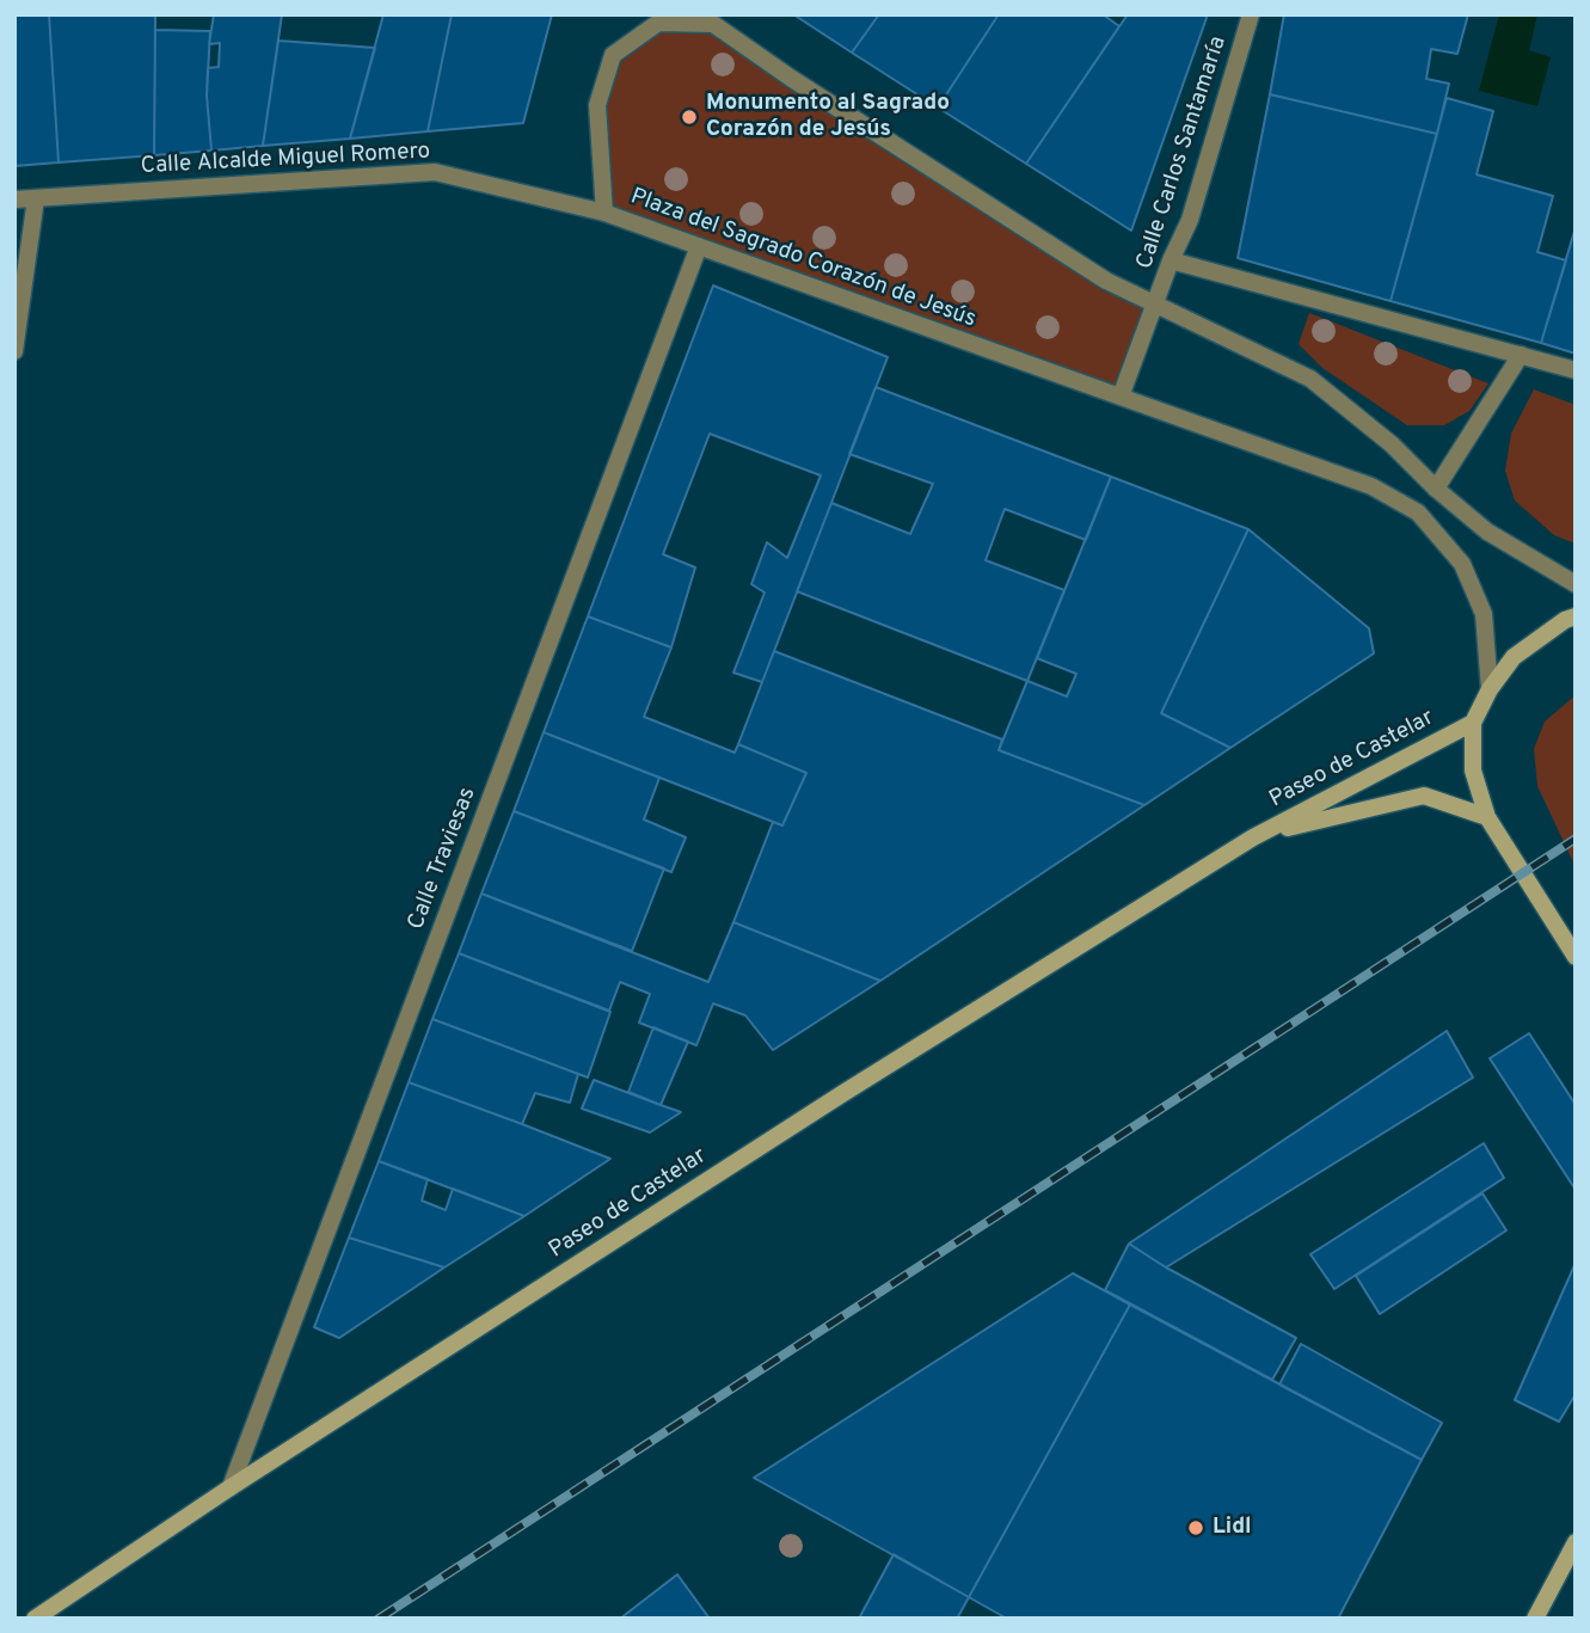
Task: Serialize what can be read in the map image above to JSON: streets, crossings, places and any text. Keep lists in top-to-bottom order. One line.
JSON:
{"streets":{"street":["Calle Carlos Santamaría","Calle Alcalde Miguel Romero","Plaza del Sagrado Corazón de Jesús","Paseo de Castelar","Calle Traviesas"]},"crossings":[["Calle Carlos Santamaría","Plaza del Sagrado Corazón de Jesús"],["Calle Alcalde Miguel Romero","Plaza del Sagrado Corazón de Jesús"],["Plaza del Sagrado Corazón de Jesús","Calle Traviesas"],["Paseo de Castelar","Calle Traviesas"]],"places":["Monumento al Sagrado Corazón de Jesús","Lidl"]}
